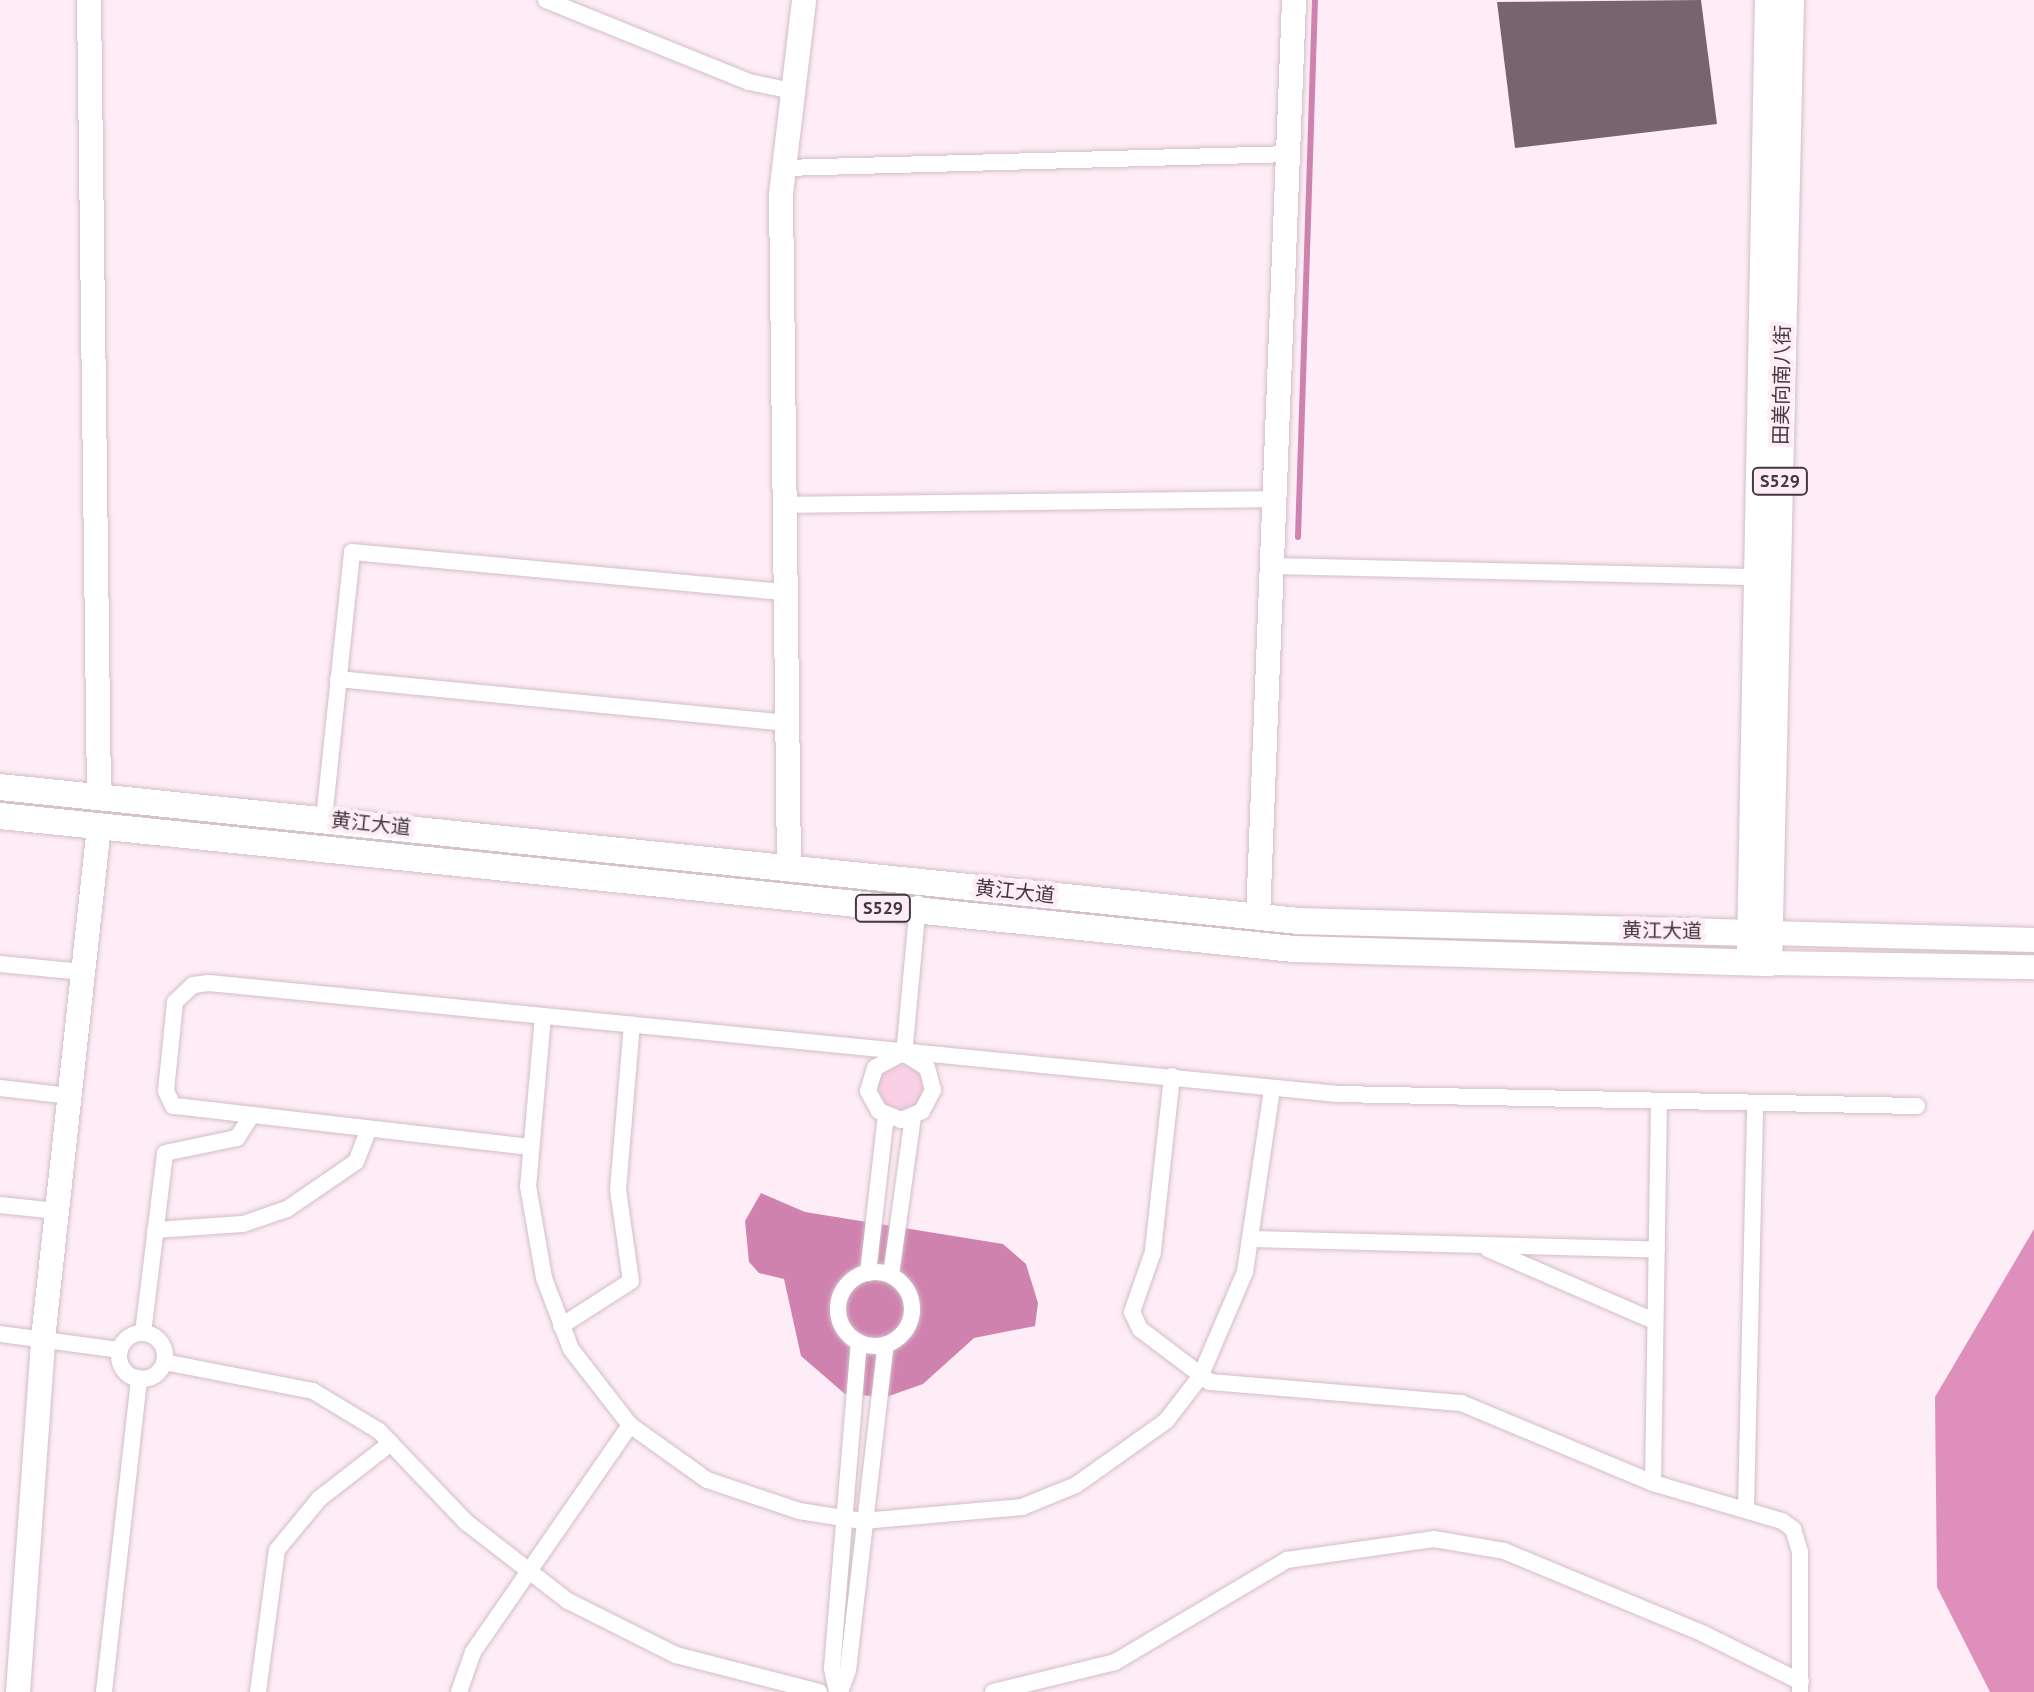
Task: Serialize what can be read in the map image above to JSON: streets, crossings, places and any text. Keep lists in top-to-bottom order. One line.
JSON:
{"streets":{"main road":["田美向南八街","S529","黄江大道"]},"crossings":[["田美向南八街","黄江大道"]]}
